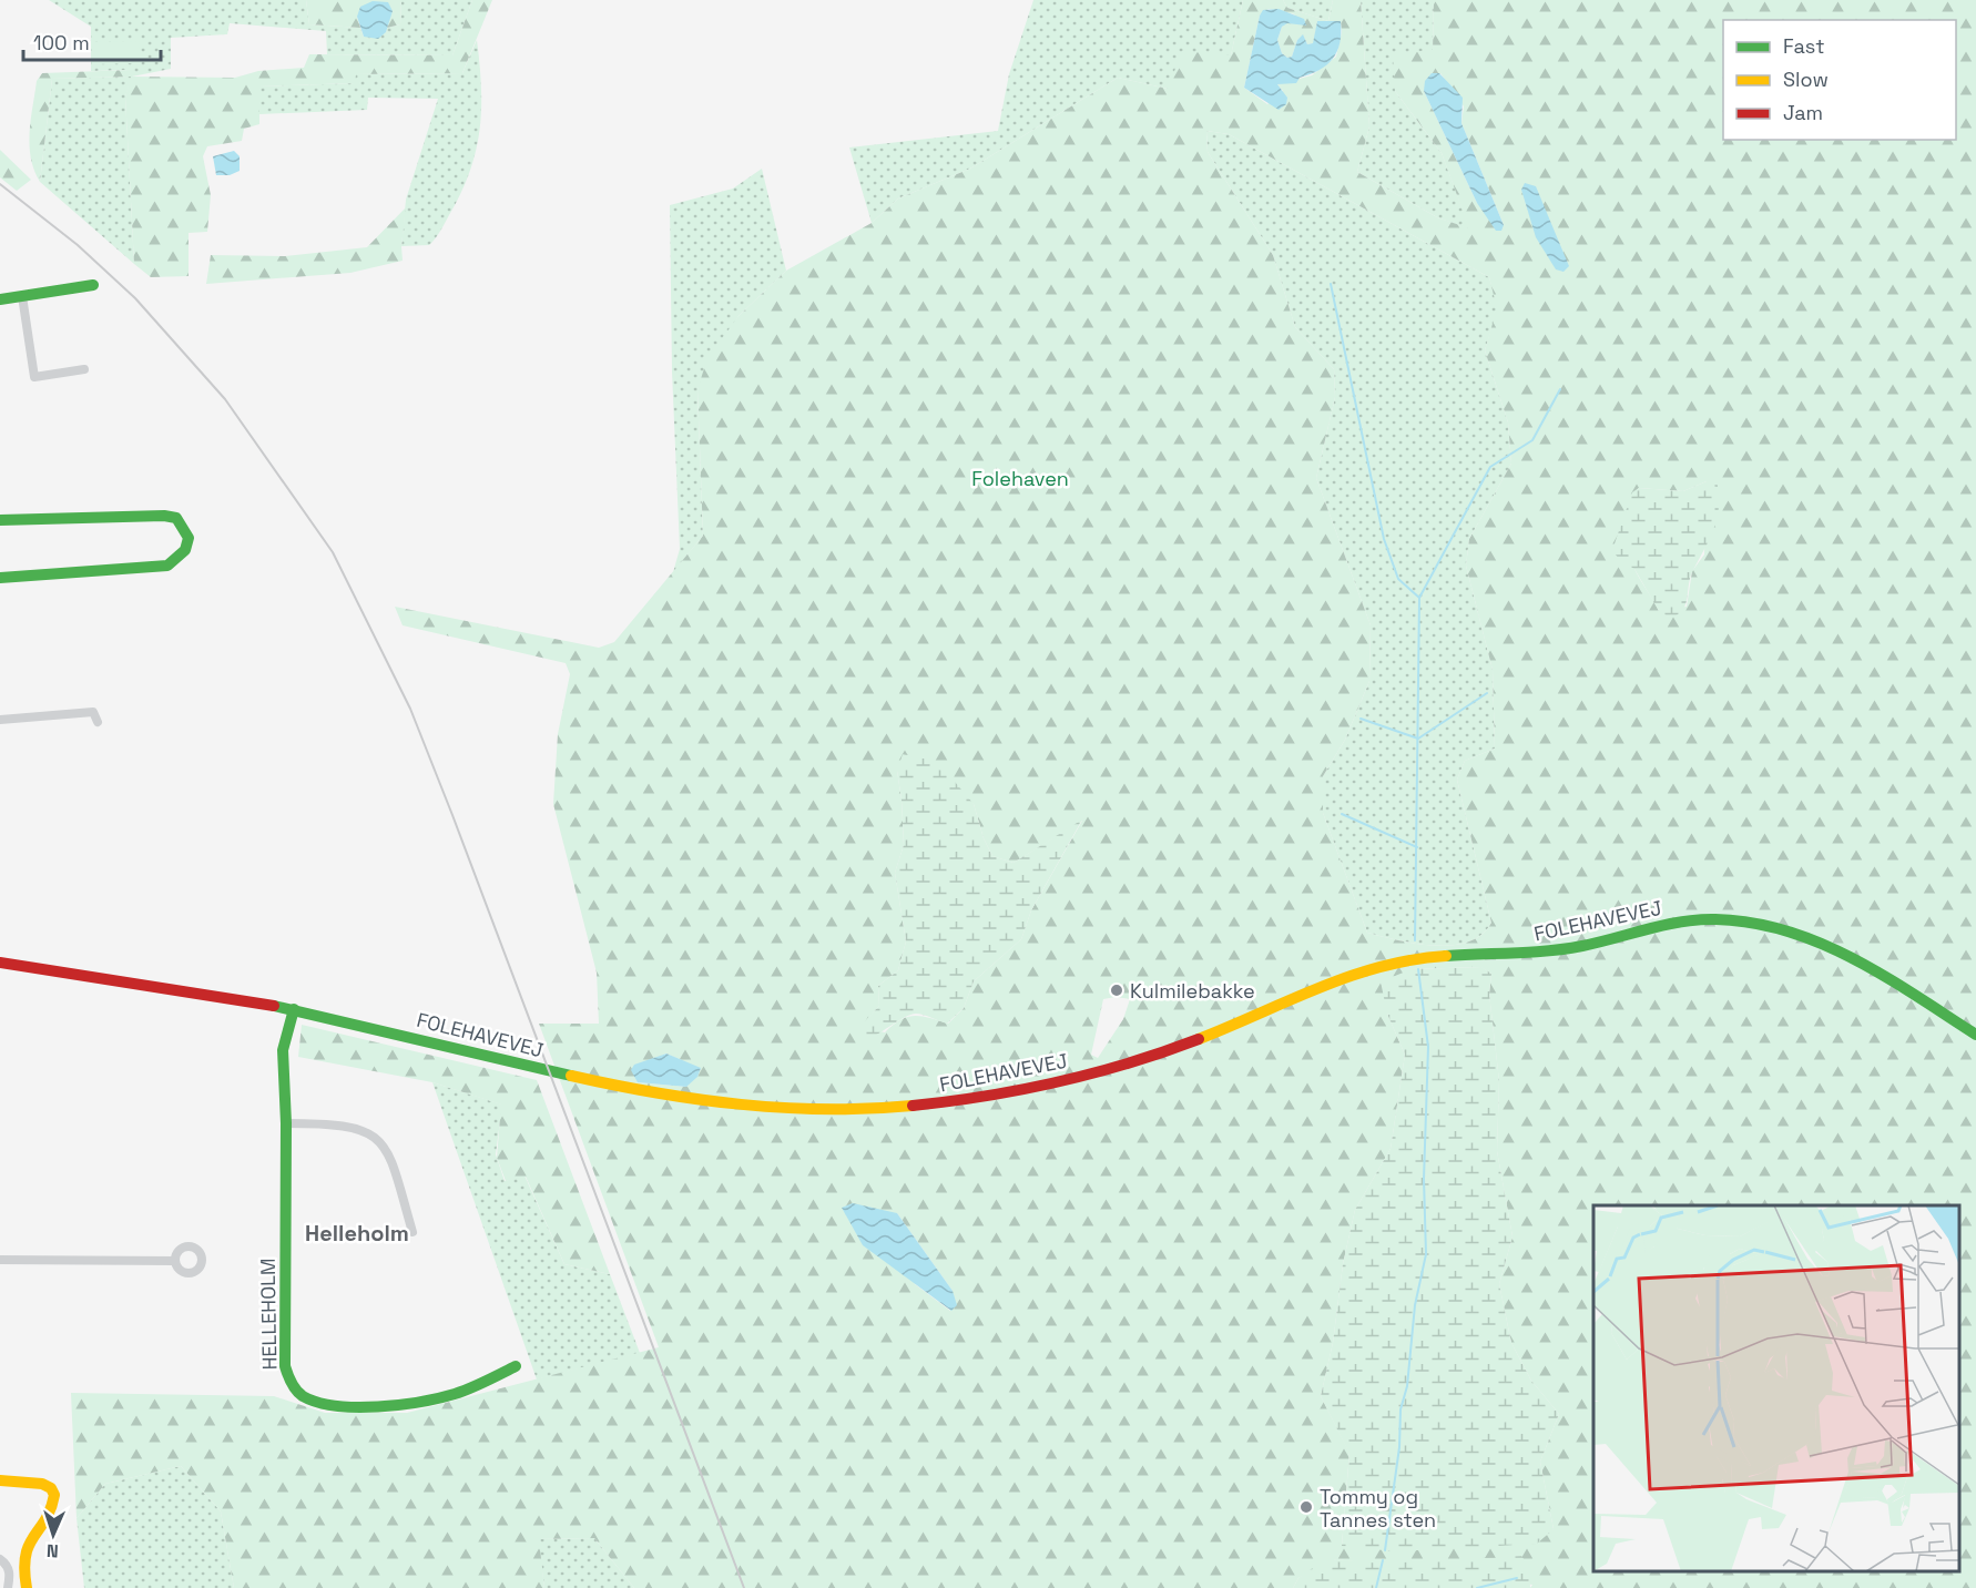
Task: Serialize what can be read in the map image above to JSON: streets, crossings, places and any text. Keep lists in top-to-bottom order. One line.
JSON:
{"streets":{"street":["FOLEHAVEVEJ","HELLEHOLM"]},"crossings":[["FOLEHAVEVEJ","HELLEHOLM"]],"districts":["Helleholm"],"parks":["Folehaven"],"places":["Kulmilebakke","Tommy og Tannes sten"],"legend":["Fast","Slow","Jam"],"scale_bar":"100 m","north":"bottom"}
